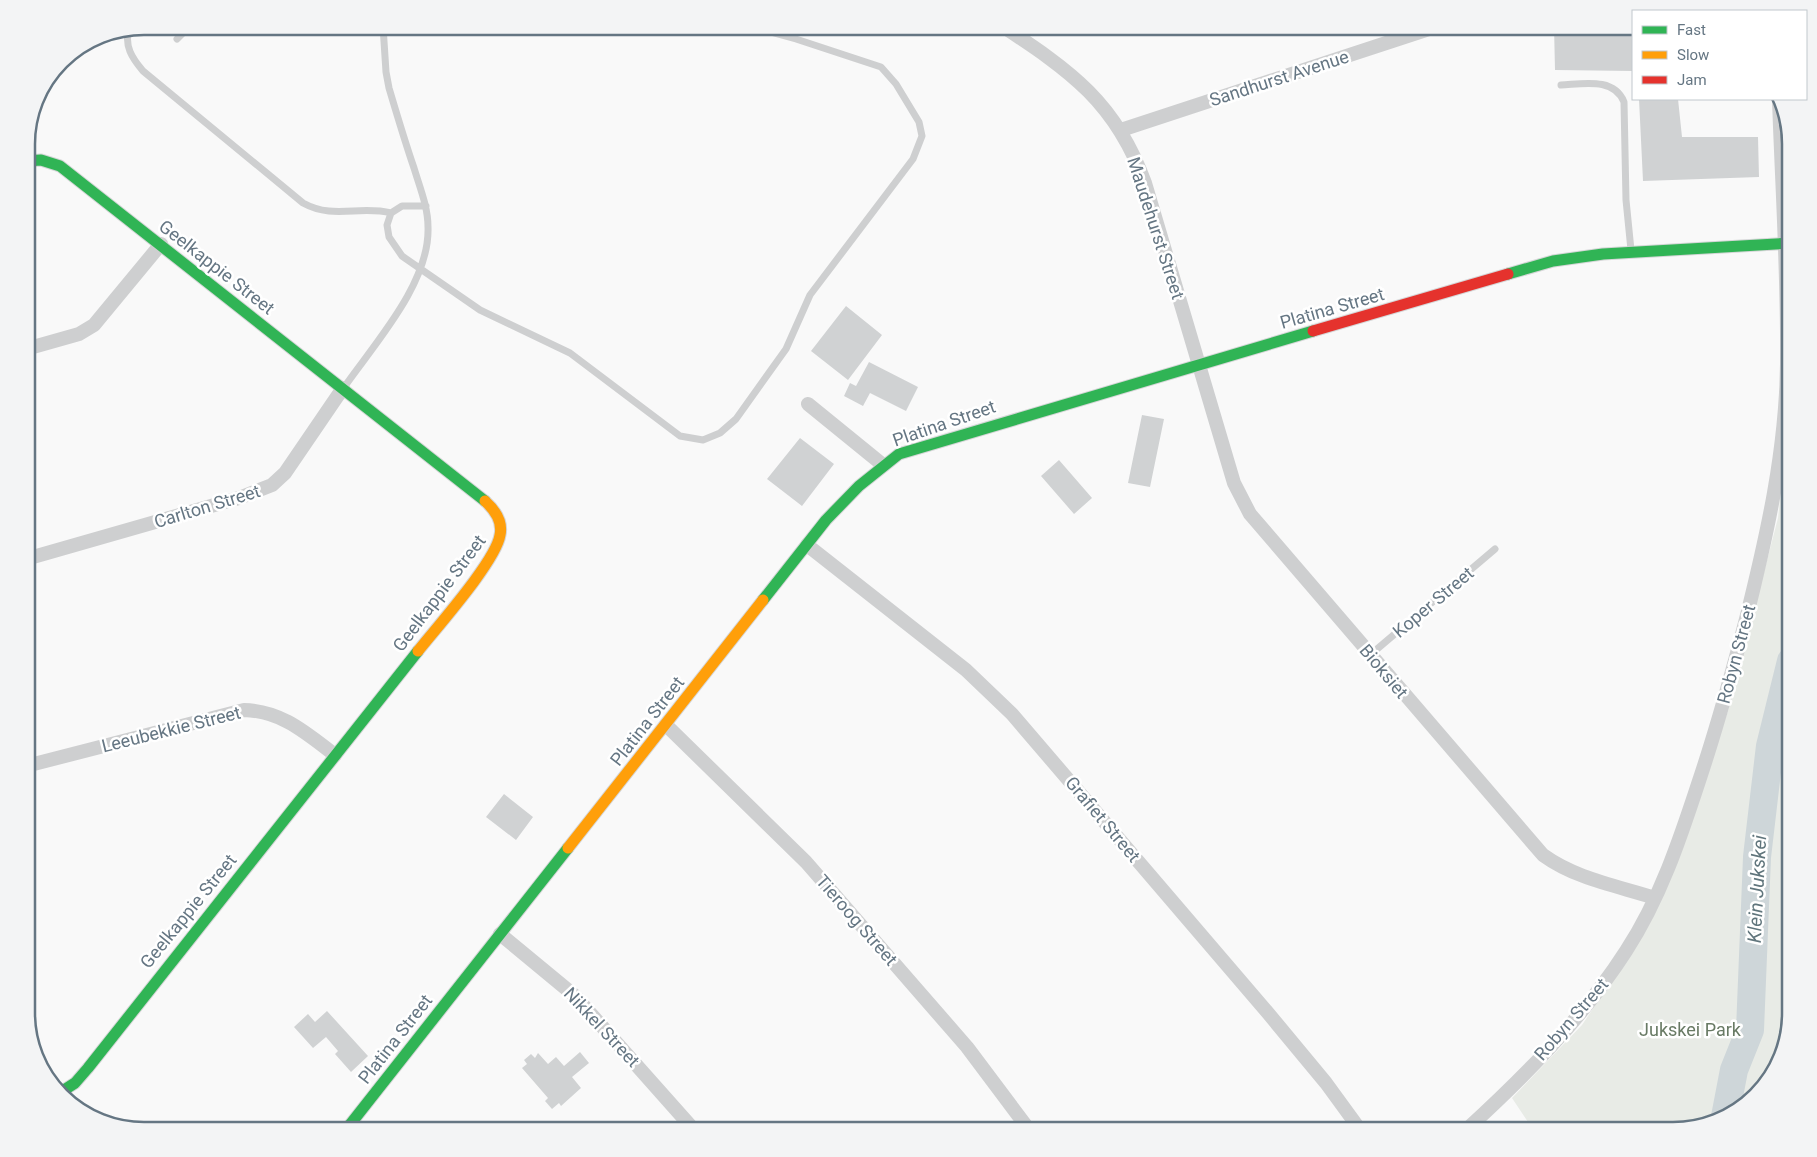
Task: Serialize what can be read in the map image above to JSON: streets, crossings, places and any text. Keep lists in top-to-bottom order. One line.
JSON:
{"streets":{"street":["Sandhurst Avenue","Maudehurst Street","Geelkappie Street","Platina Street","Carlton Street","Robyn Street","Bioksiet","Leeubekkie Street","Grafiet Street","Tieroog Street","Nikkel Street"],"lane":["Koper Street"]},"crossings":[["Sandhurst Avenue","Maudehurst Street"],["Maudehurst Street","Platina Street"],["Maudehurst Street","Bioksiet"],["Geelkappie Street","Carlton Street"],["Geelkappie Street","Leeubekkie Street"],["Platina Street","Bioksiet"],["Platina Street","Grafiet Street"],["Platina Street","Tieroog Street"],["Platina Street","Nikkel Street"],["Koper Street","Bioksiet"],["Robyn Street","Bioksiet"]],"water":["Klein Jukskei"],"parks":["Jukskei Park"],"legend":["Fast","Slow","Jam"]}
